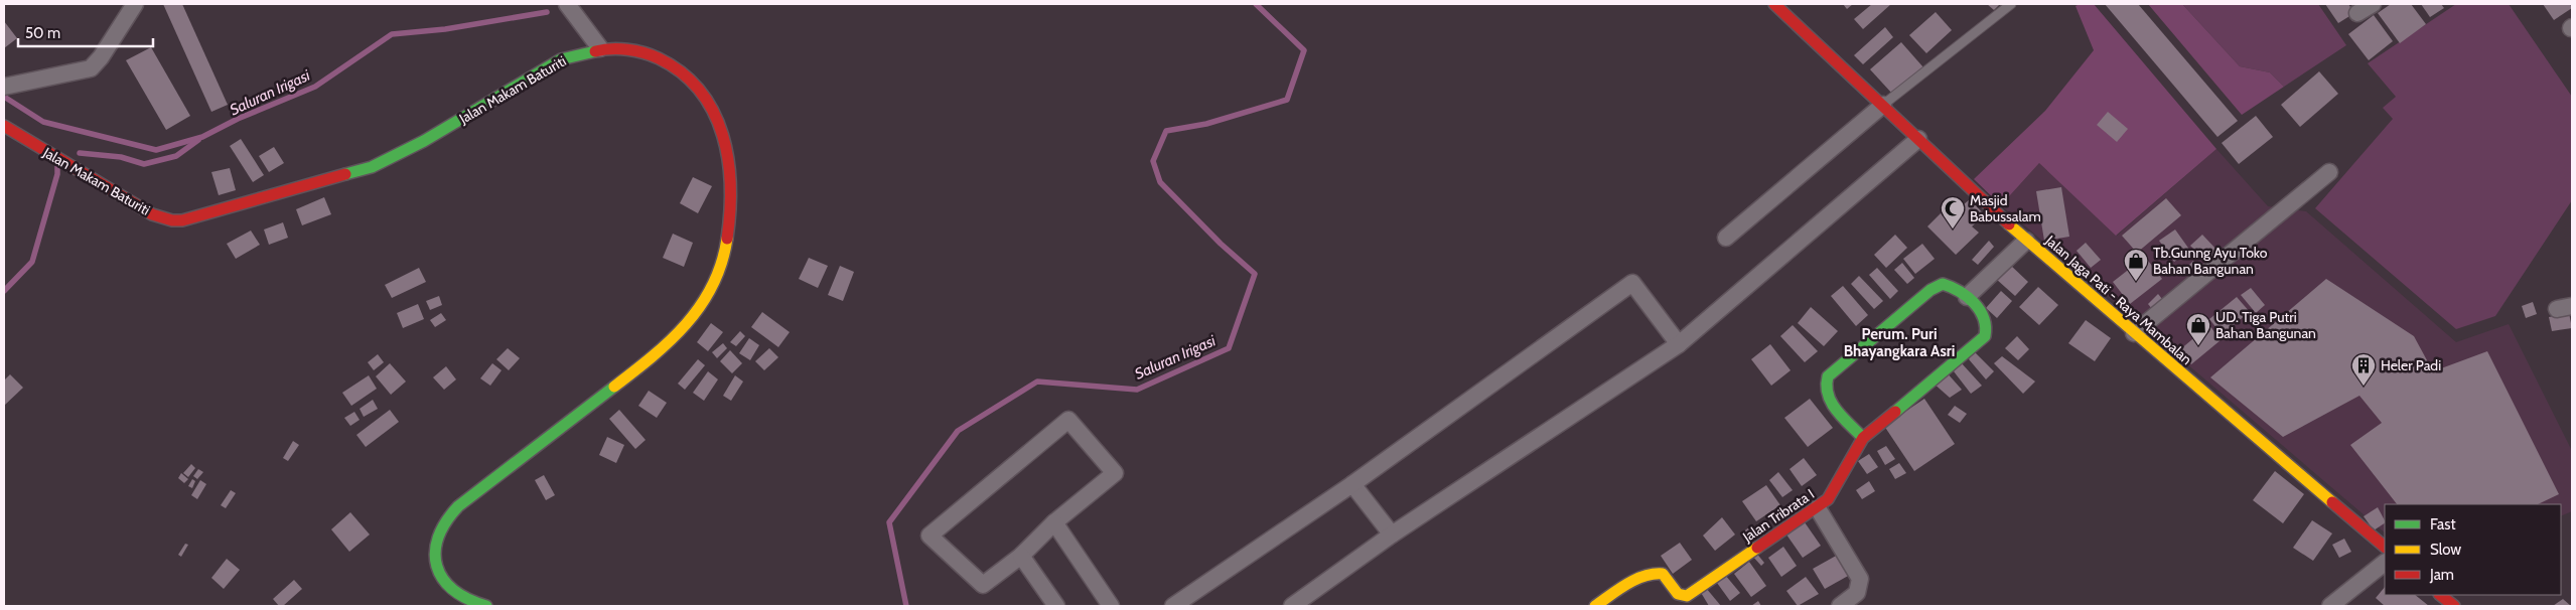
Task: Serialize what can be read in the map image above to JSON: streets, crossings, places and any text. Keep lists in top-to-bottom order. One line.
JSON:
{"streets":{"street":["Jalan Makam Baturiti","Jalan Jaga Pati - Raya Mambalan","Jalan Tribrata I"]},"districts":["Perum. Puri Bhayangkara Asri"],"water":["Saluran Irigasi"],"places":{"mosque":["Masjid Babussalam"],"shop":["Tb.Gunng Ayu Toko Bahan Bangunan","UD. Tiga Putri Bahan Bangunan"],"building":["Heler Padi"]},"legend":["Fast","Slow","Jam"],"scale_bar":"50 m"}
